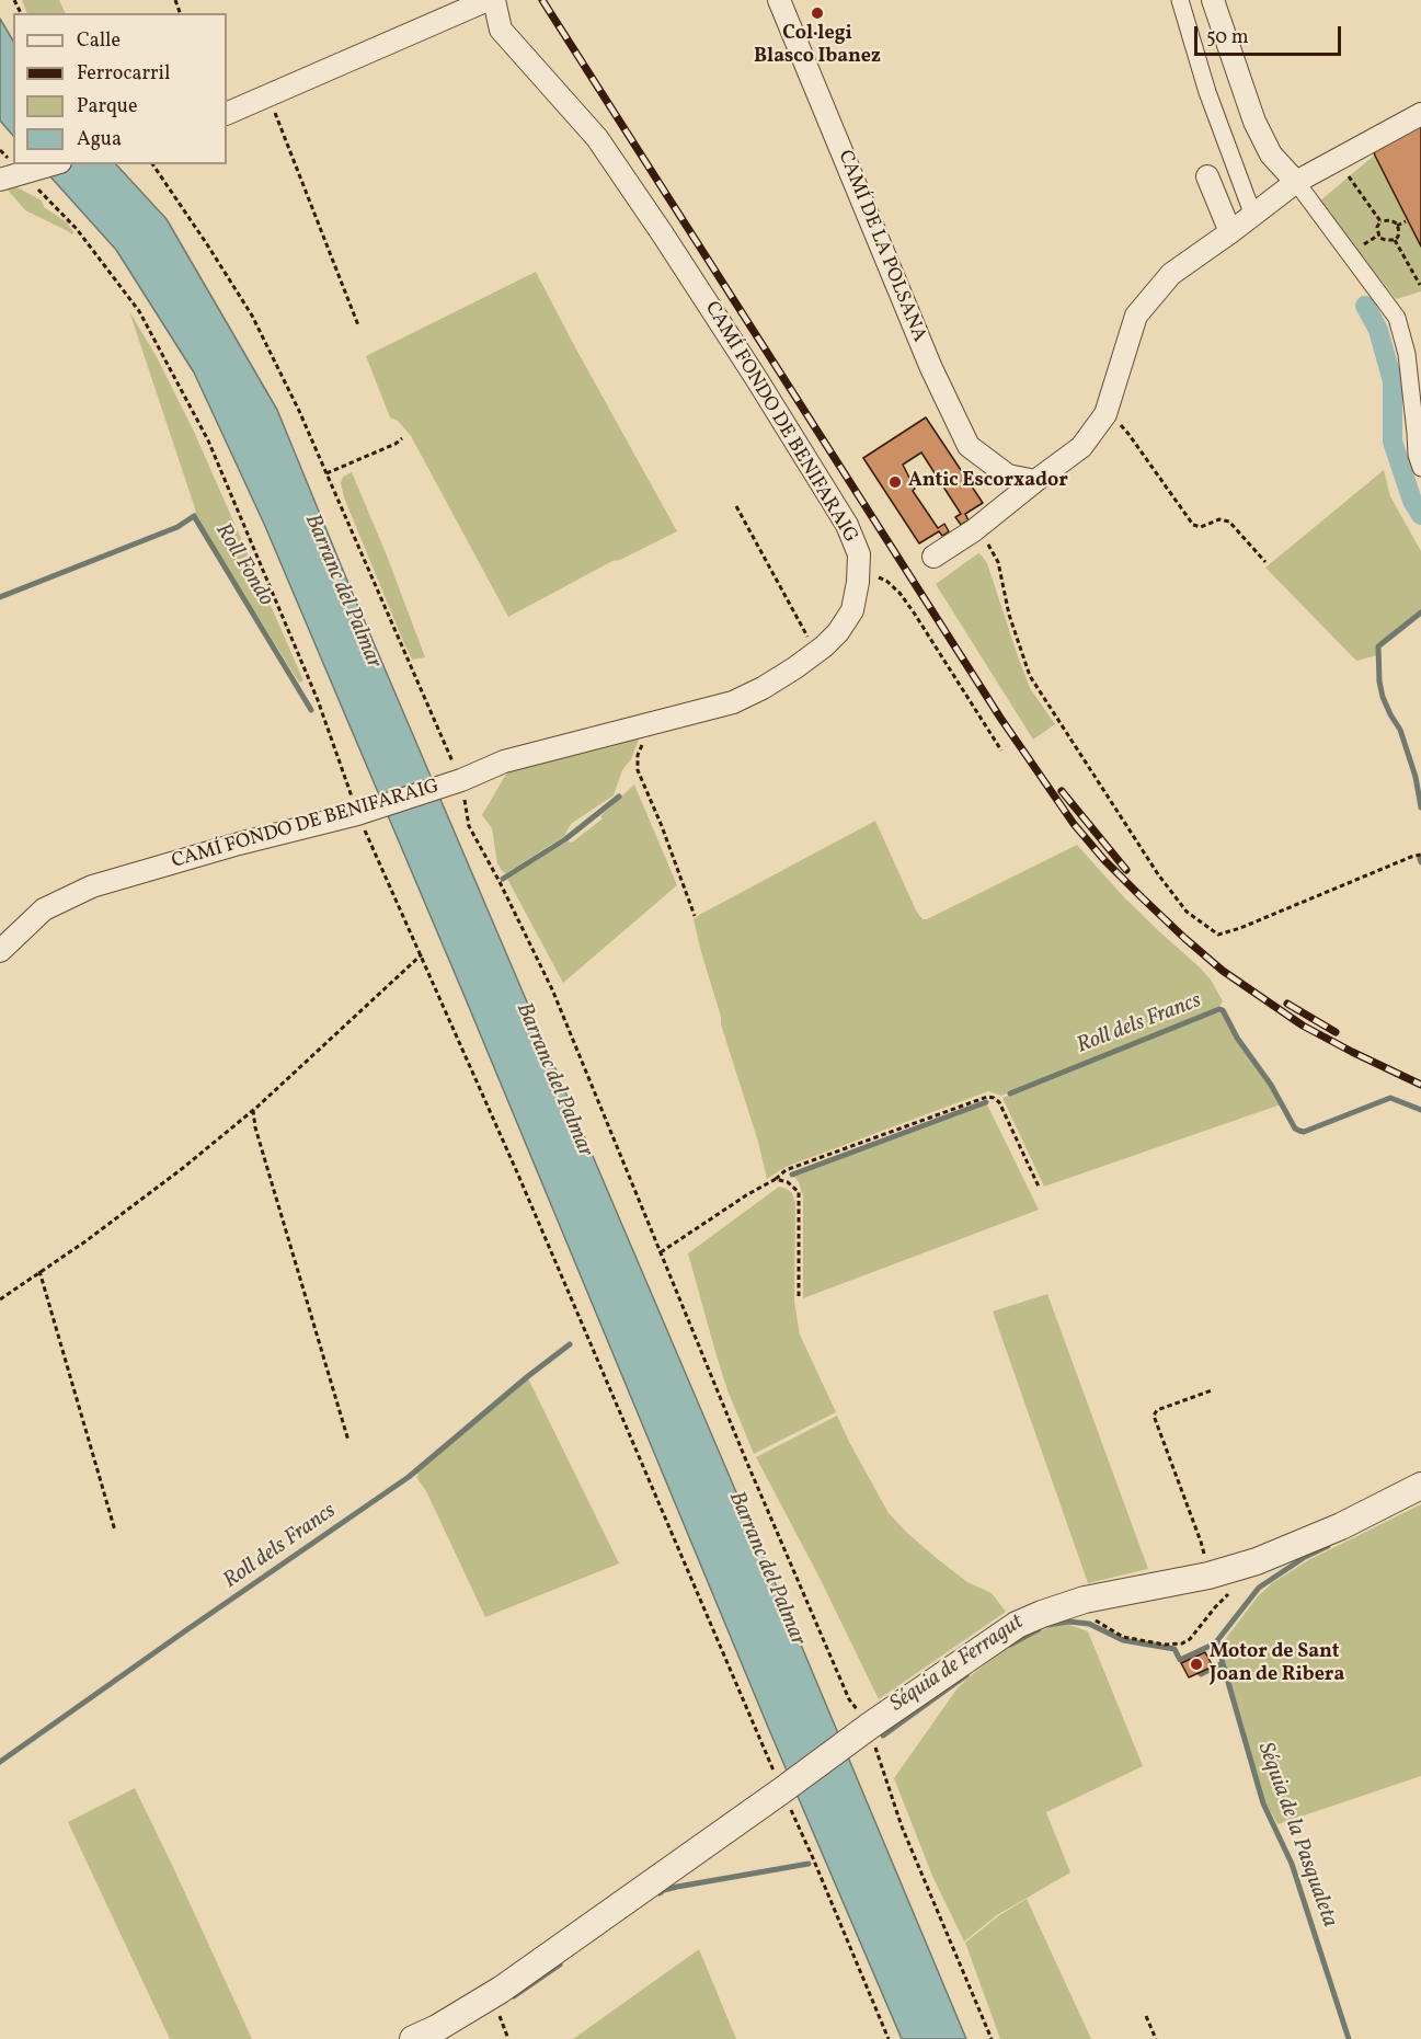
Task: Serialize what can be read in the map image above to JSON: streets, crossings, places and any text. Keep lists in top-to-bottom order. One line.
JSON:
{"streets":{"street":["CAMÍ DE LA POLSANA","CAMÍ FONDO DE BENIFARAIG"]},"water":["Roll Fondo","Barranc del Palmar","Roll dels Francs","Séquia de Ferragut","Séquia de la Pasqualeta"],"places":["Col·legi Blasco Ibanez","Antic Escorxador","Motor de Sant Joan de Ribera"],"legend":["Calle","Ferrocarril","Parque","Agua"],"scale_bar":"50 m"}
